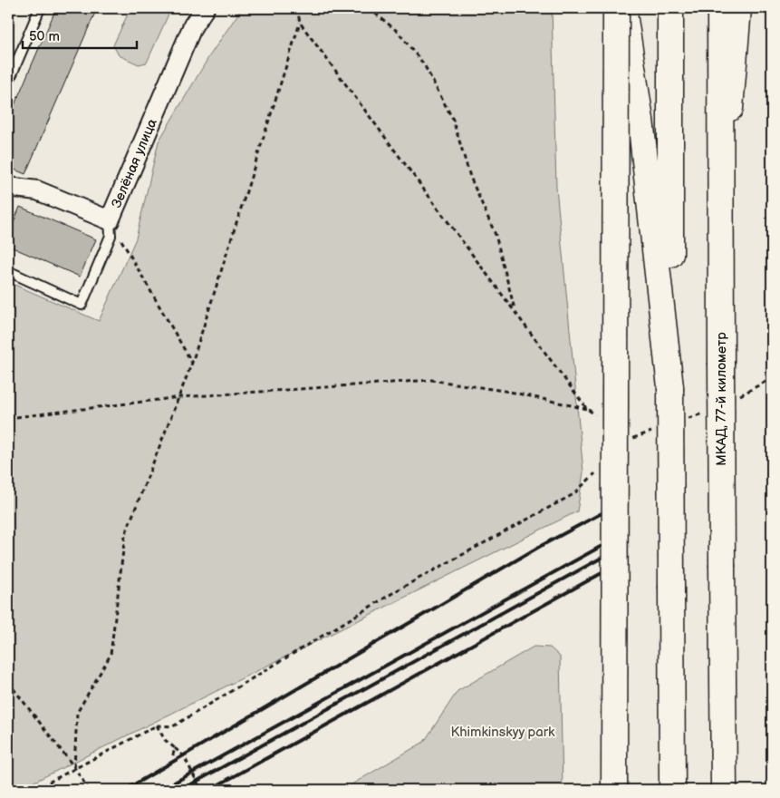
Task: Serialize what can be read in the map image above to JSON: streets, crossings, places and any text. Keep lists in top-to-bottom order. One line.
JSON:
{"streets":{"main road":["МКАД, 77-й километр"],"street":["Зелёная улица"]},"parks":["Khimkinskyy park"],"scale_bar":"50 m"}
